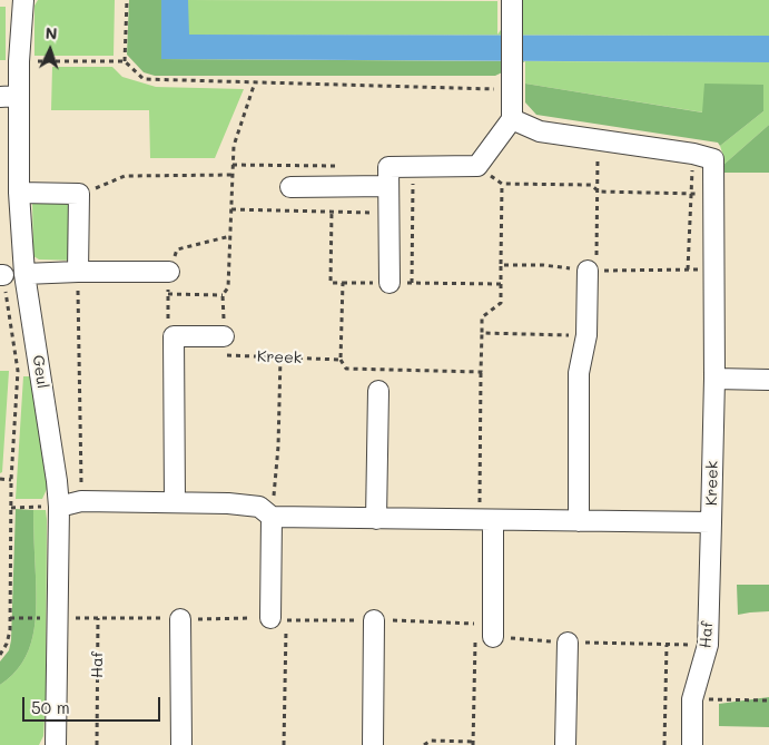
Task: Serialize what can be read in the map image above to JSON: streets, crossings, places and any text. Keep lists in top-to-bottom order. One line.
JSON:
{"streets":{"street":["Kreek","Geul","Haf"]},"crossings":[["Kreek","Geul"],["Kreek","Haf"]],"scale_bar":"50 m","north":"top"}
